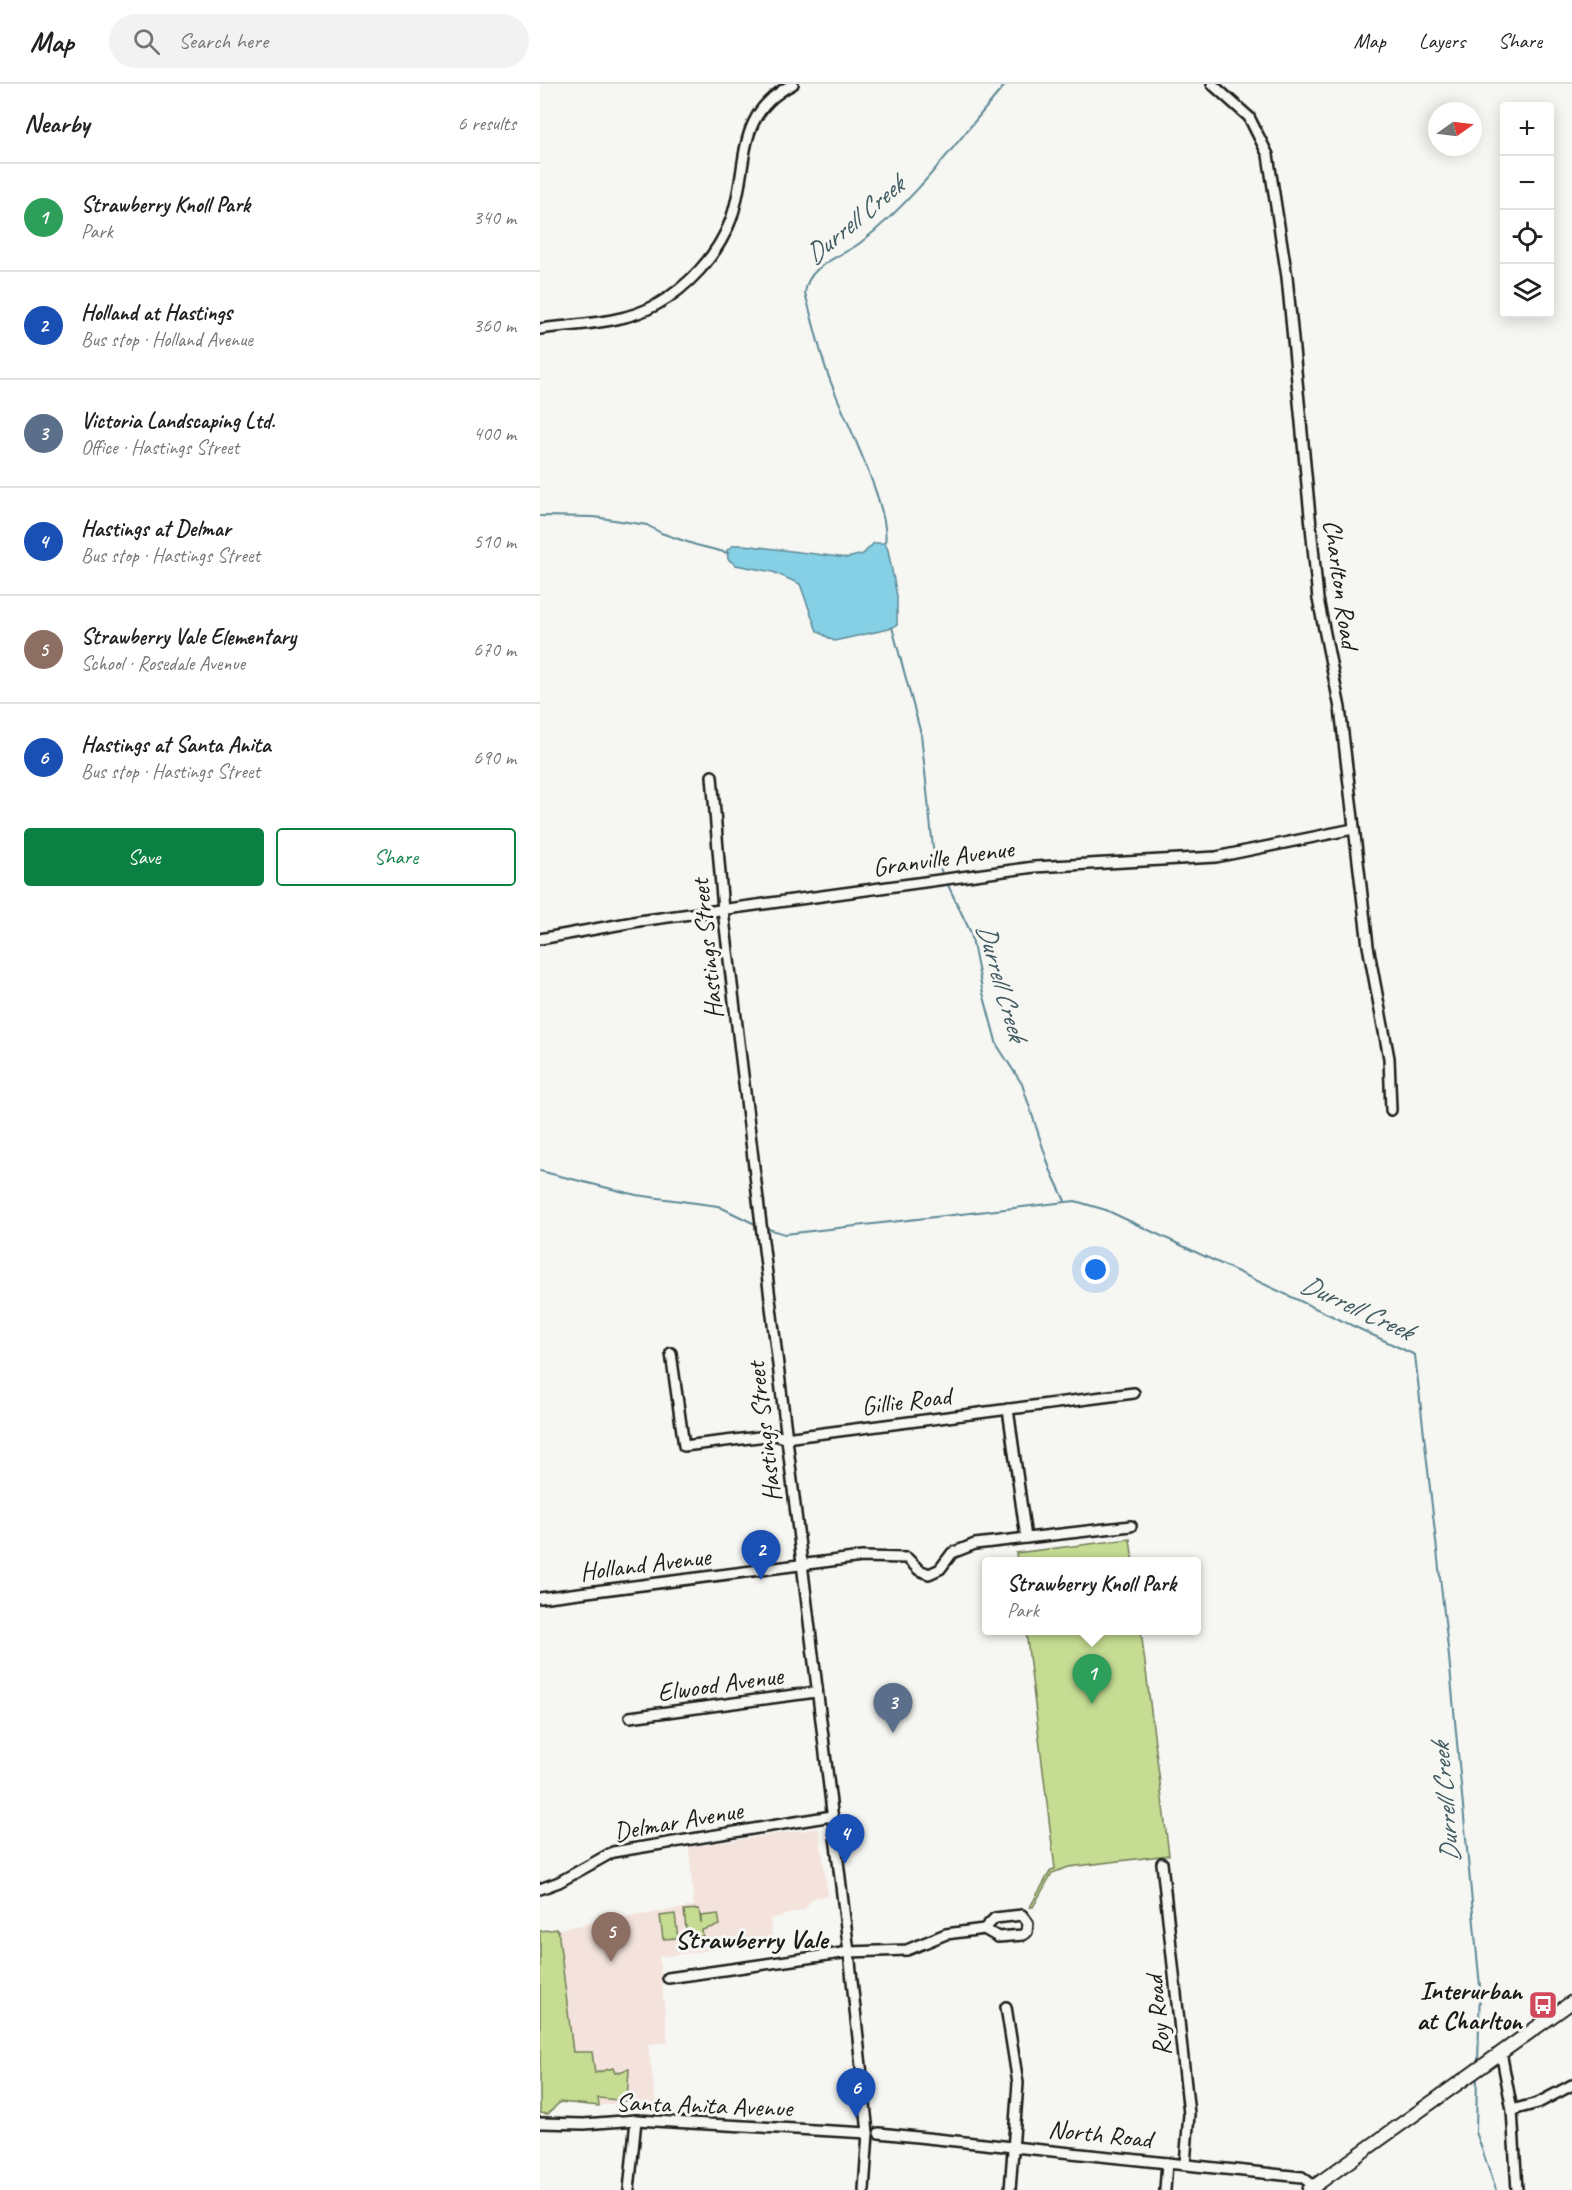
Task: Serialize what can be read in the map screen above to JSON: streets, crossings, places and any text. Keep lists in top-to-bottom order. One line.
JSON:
{"streets":{"street":["Charlton Road","Granville Avenue","Hastings Street","Gillie Road","Holland Avenue","Elwood Avenue","Delmar Avenue","Roy Road","Santa Anita Avenue","North Road"]},"crossings":[["Charlton Road","Granville Avenue"],["Granville Avenue","Hastings Street"],["Hastings Street","Gillie Road"],["Hastings Street","Holland Avenue"],["Hastings Street","Elwood Avenue"],["Hastings Street","Delmar Avenue"],["Hastings Street","Santa Anita Avenue"],["Roy Road","North Road"]],"districts":["Strawberry Vale"],"water":["Durrell Creek"],"places":{"bus stop":["Interurban at Charlton"]},"north":"right","page":{"header":"Map","search":"Search here","nav":["Map","Layers","Share"],"heading":["Nearby","6 results"],"map_buttons":["+","−"],"list":[{"mark":"1","name":"Strawberry Knoll Park","note":"Park","value":"340 m"},{"mark":"2","name":"Holland at Hastings","note":"Bus stop · Holland Avenue","value":"360 m"},{"mark":"3","name":"Victoria Landscaping Ltd.","note":"Office · Hastings Street","value":"400 m"},{"mark":"4","name":"Hastings at Delmar","note":"Bus stop · Hastings Street","value":"510 m"},{"mark":"5","name":"Strawberry Vale Elementary","note":"School · Rosedale Avenue","value":"670 m"},{"mark":"6","name":"Hastings at Santa Anita","note":"Bus stop · Hastings Street","value":"690 m"}],"buttons":["Save","Share"],"pins":["2","1","3","4","5","6"],"popup":["Strawberry Knoll Park","Park"]}}
